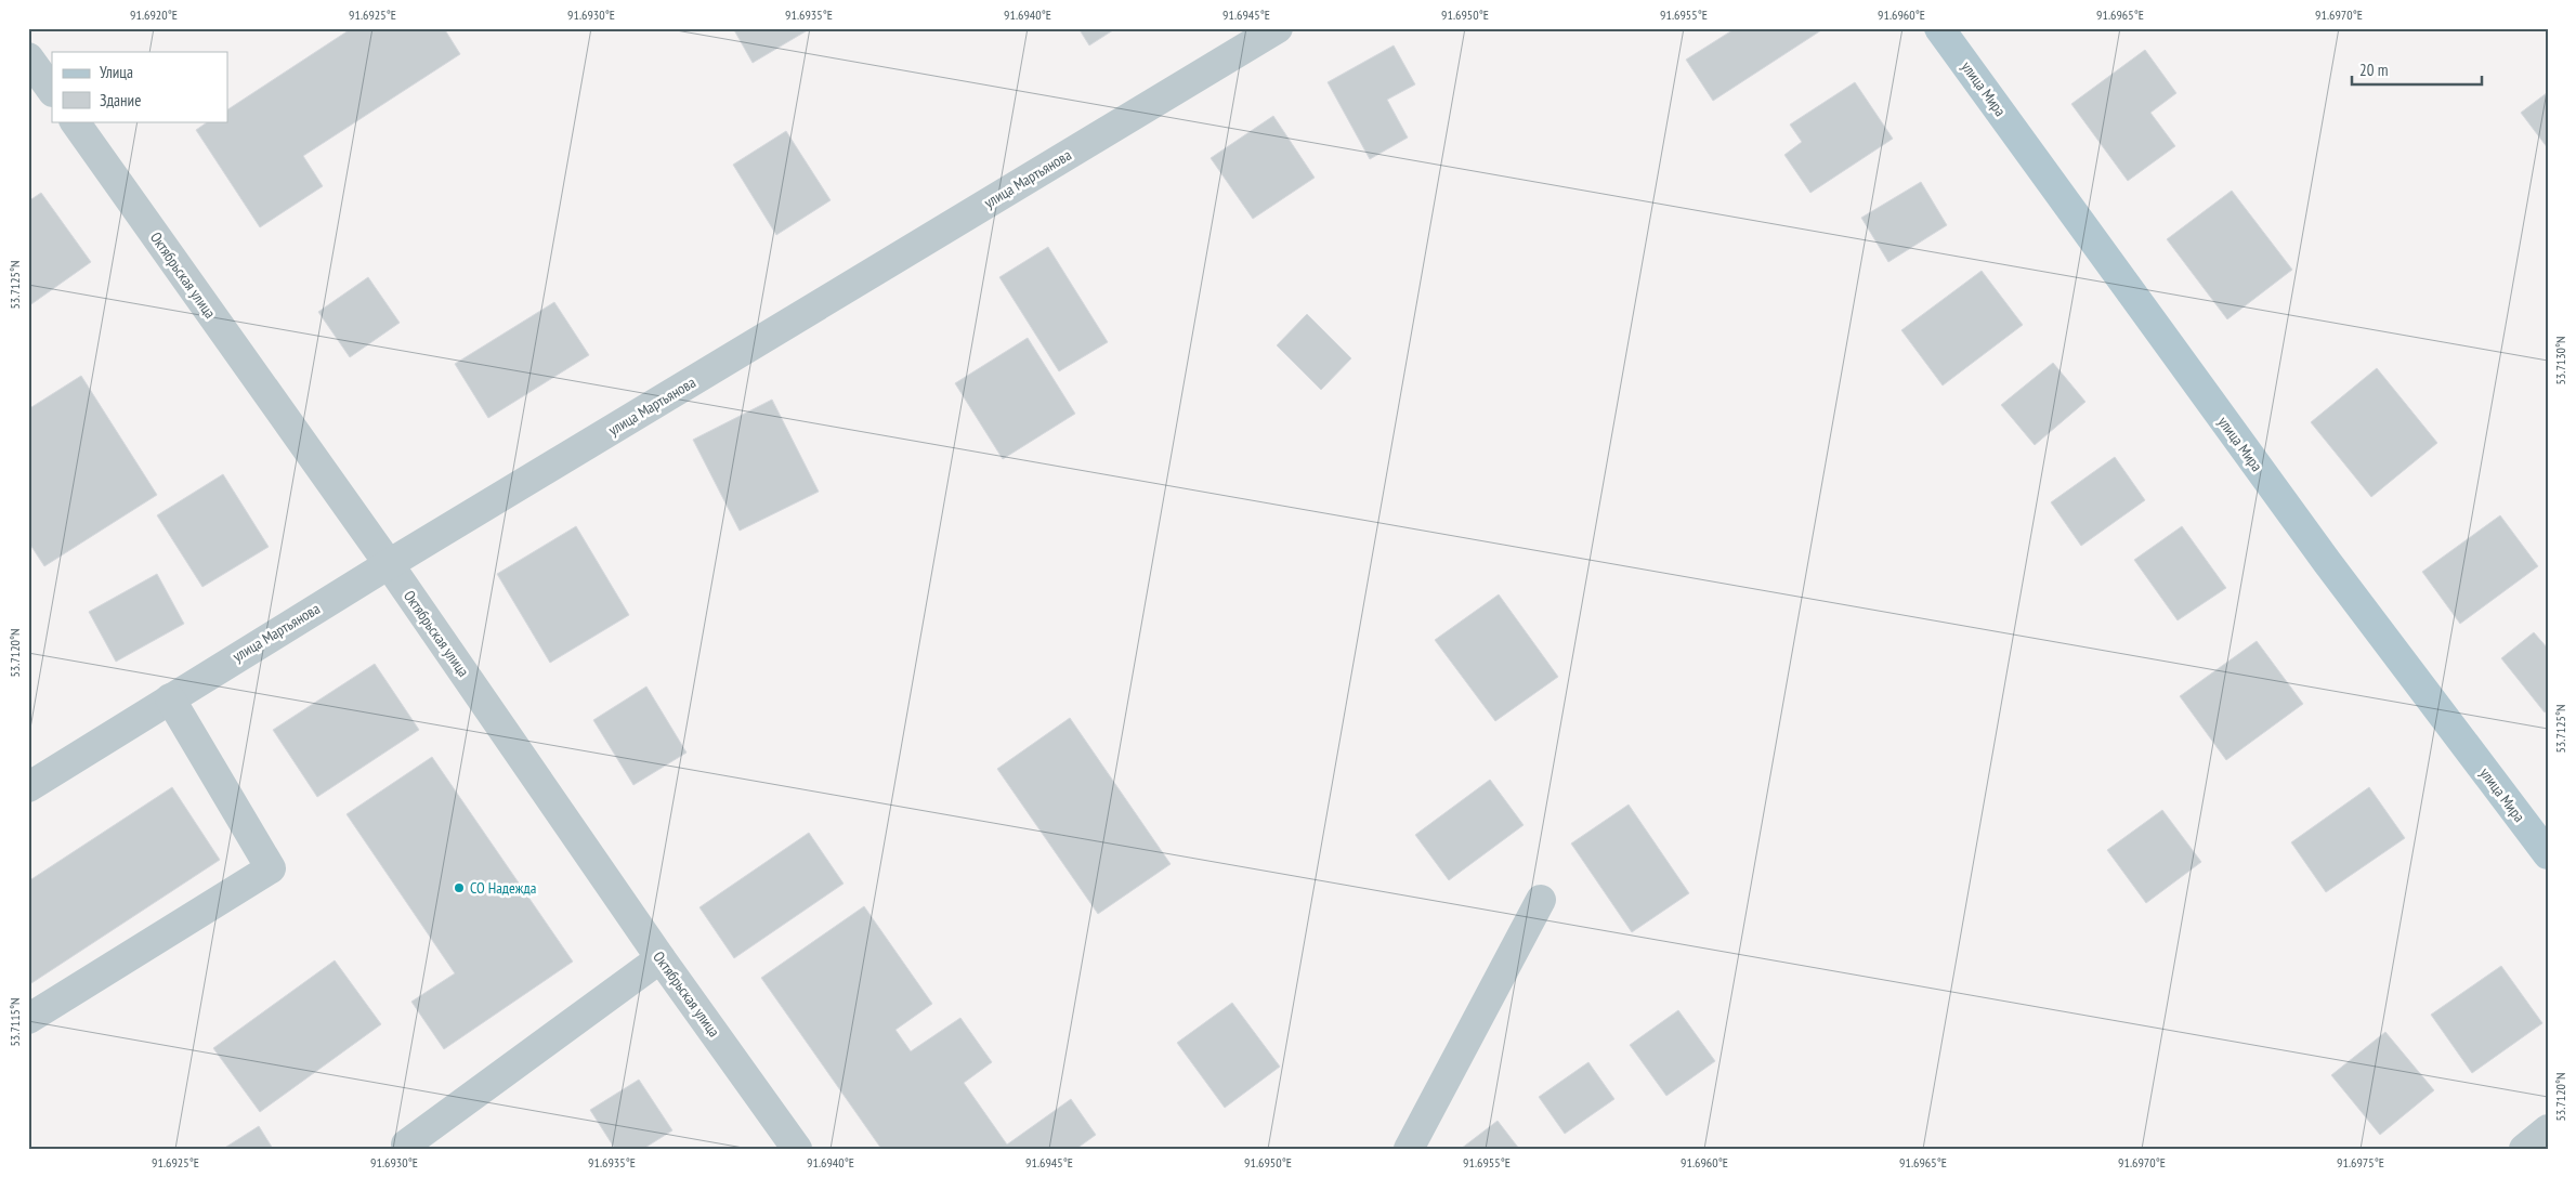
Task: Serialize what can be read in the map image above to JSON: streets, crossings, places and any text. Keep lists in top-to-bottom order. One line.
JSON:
{"streets":{"main road":["улица Мира"],"street":["улица Мартьянова","Октябрьская улица"]},"crossings":[["улица Мартьянова","Октябрьская улица"]],"places":["СО Надежда"],"legend":["Улица","Здание"],"scale_bar":"20 m","coordinates":["91.6920°E","91.6925°E","91.6930°E","91.6935°E","91.6940°E","91.6945°E","91.6950°E","91.6955°E","91.6960°E","91.6965°E","91.6970°E","53.7125°N","53.7130°N","53.7120°N","53.7115°N","91.6975°E"]}
